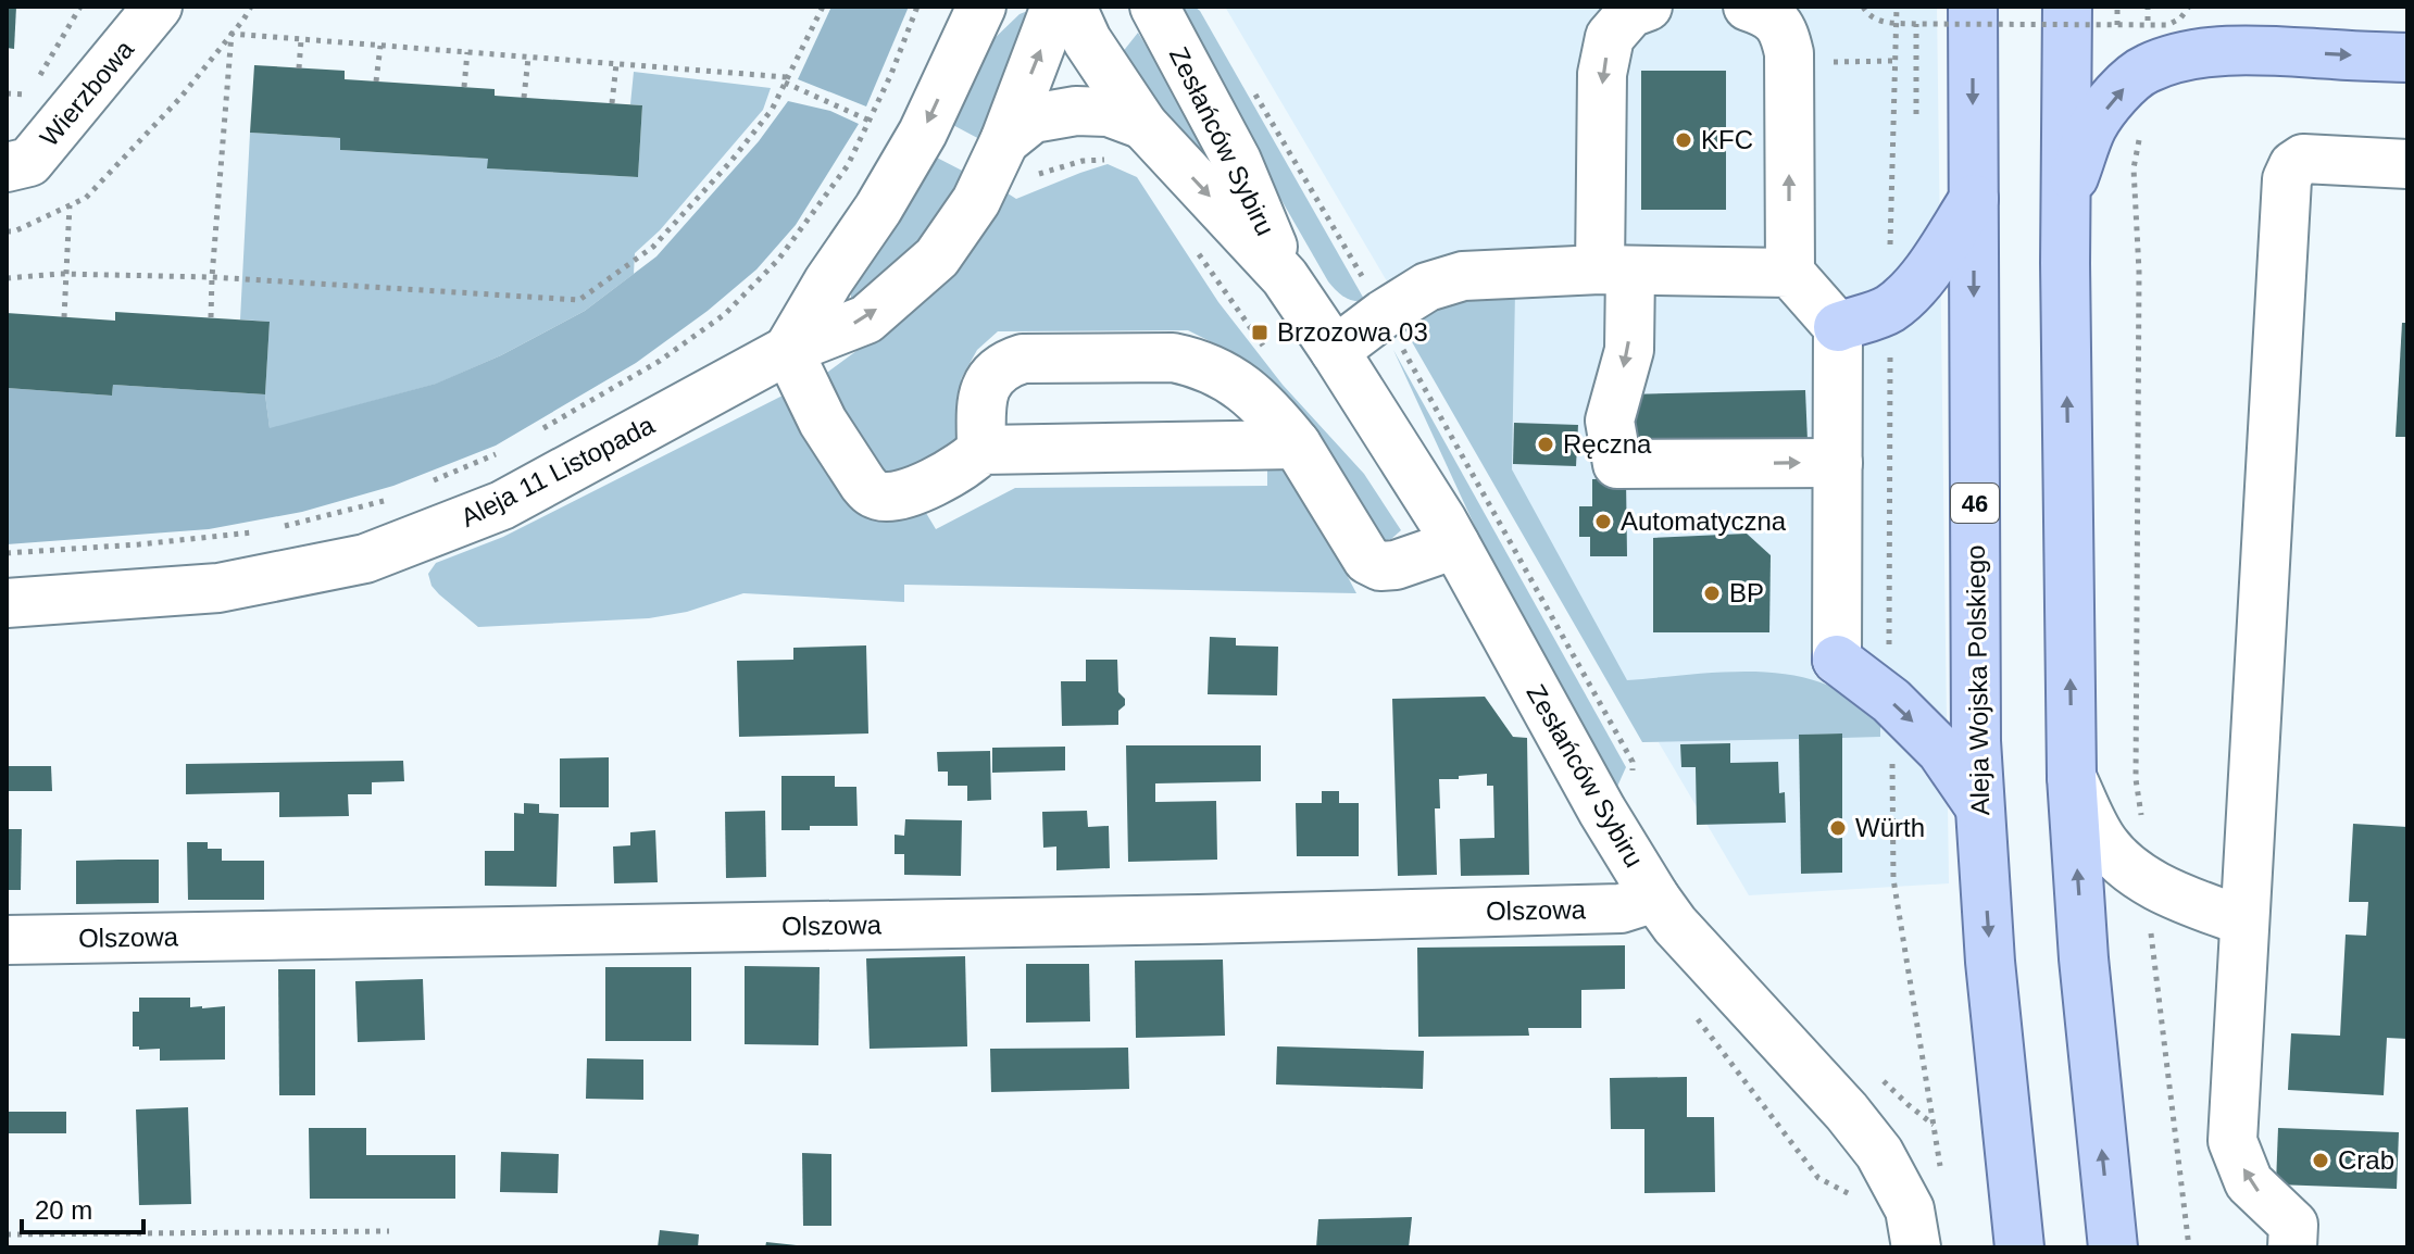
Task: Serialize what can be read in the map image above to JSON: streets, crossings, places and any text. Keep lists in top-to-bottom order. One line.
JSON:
{"streets":{"main road":["46","Aleja Wojska Polskiego"],"street":["Wierzbowa","Zesłańców Sybiru","Aleja 11 Listopada","Olszowa"]},"crossings":[["Zesłańców Sybiru","Aleja 11 Listopada"],["Zesłańców Sybiru","Olszowa"]],"places":{"other":["KFC","Ręczna","Automatyczna","BP","Würth","Crab"],"transit":["Brzozowa 03"]},"scale_bar":"20 m"}
